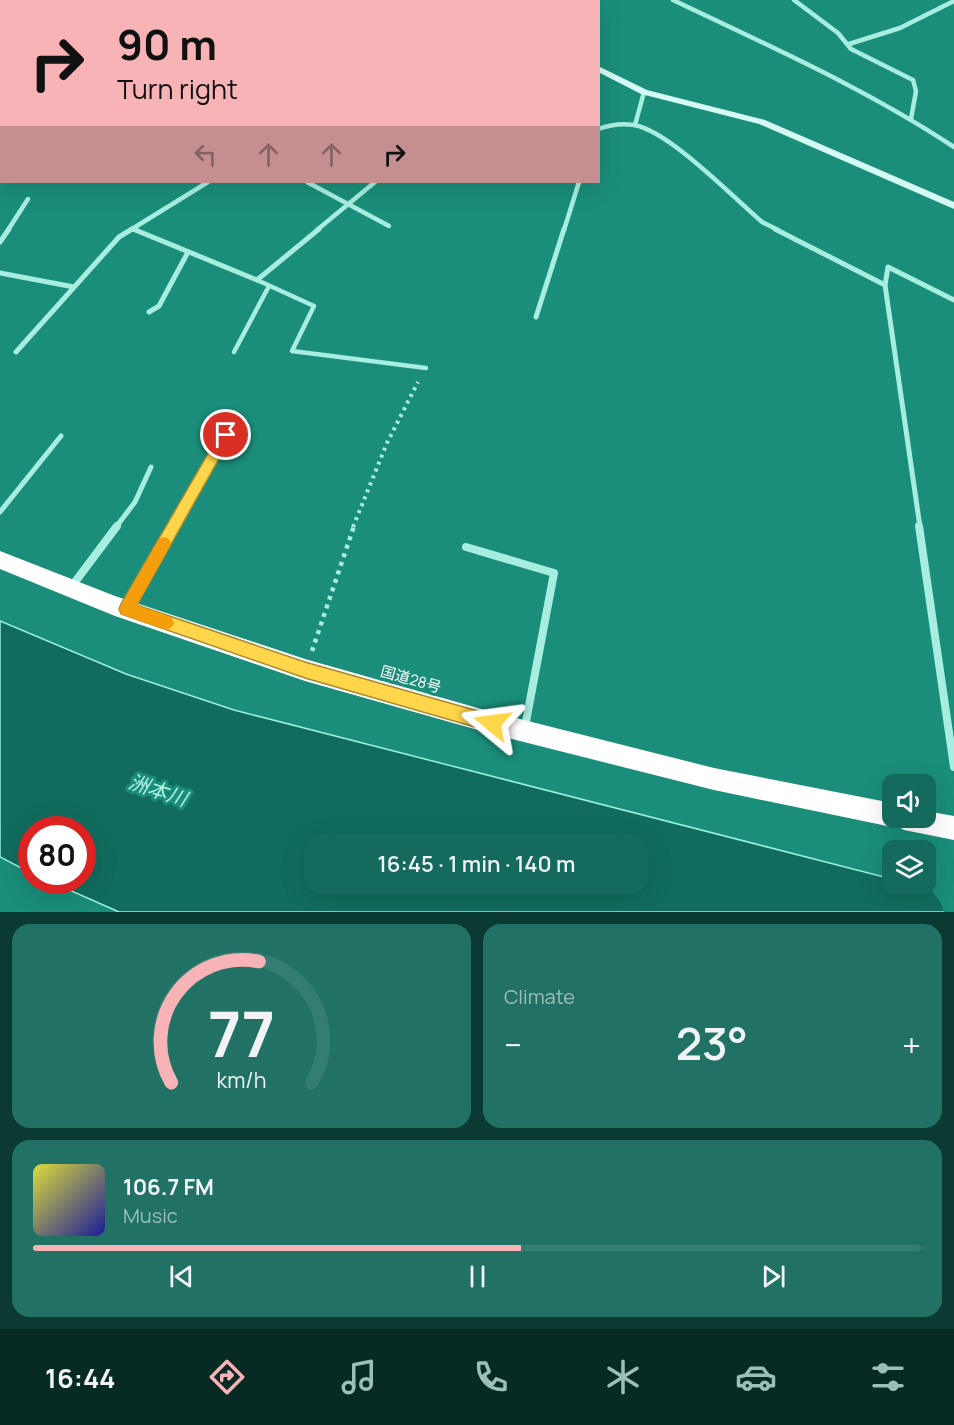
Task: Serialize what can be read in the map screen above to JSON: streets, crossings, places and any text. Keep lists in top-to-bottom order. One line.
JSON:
{"streets":{"highway":["国道28号"]},"water":["洲本川"],"page":{"turn":["90 m","Turn right"],"limit":"80","trip":"16:45 · 1 min · 140 m","tile":"Climate","heat":["−","23°","+"],"song":["106.7 FM","Music"],"tabs":"16:44","gauge":["77","km/h"]}}
